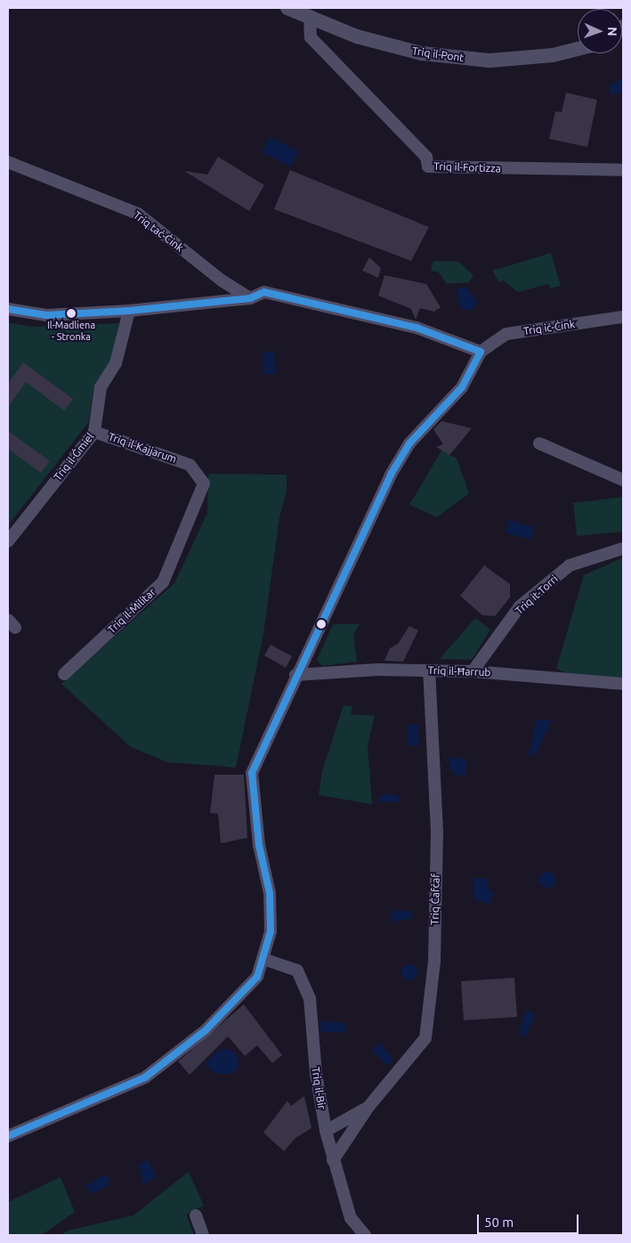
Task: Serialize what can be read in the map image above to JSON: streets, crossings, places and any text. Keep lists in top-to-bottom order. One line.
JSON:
{"streets":{"street":["Triq il-Pont","Triq il-Fortizza","Triq taċ-Ċink","Triq iċ-Ċink","Triq il-Kajjarum","Triq il-Ġmiel","Triq it-Torri","Triq il-Militar","Triq il-Ħarrub","Triq Ċafċaf","Triq il-Bir"]},"crossings":[["Triq il-Pont","Triq il-Fortizza"],["Triq il-Kajjarum","Triq il-Ġmiel"],["Triq il-Kajjarum","Triq il-Militar"],["Triq it-Torri","Triq il-Ħarrub"],["Triq il-Ħarrub","Triq Ċafċaf"],["Triq Ċafċaf","Triq il-Bir"]],"places":["Il-Madliena - Stronka"],"scale_bar":"50 m","north":"right"}
